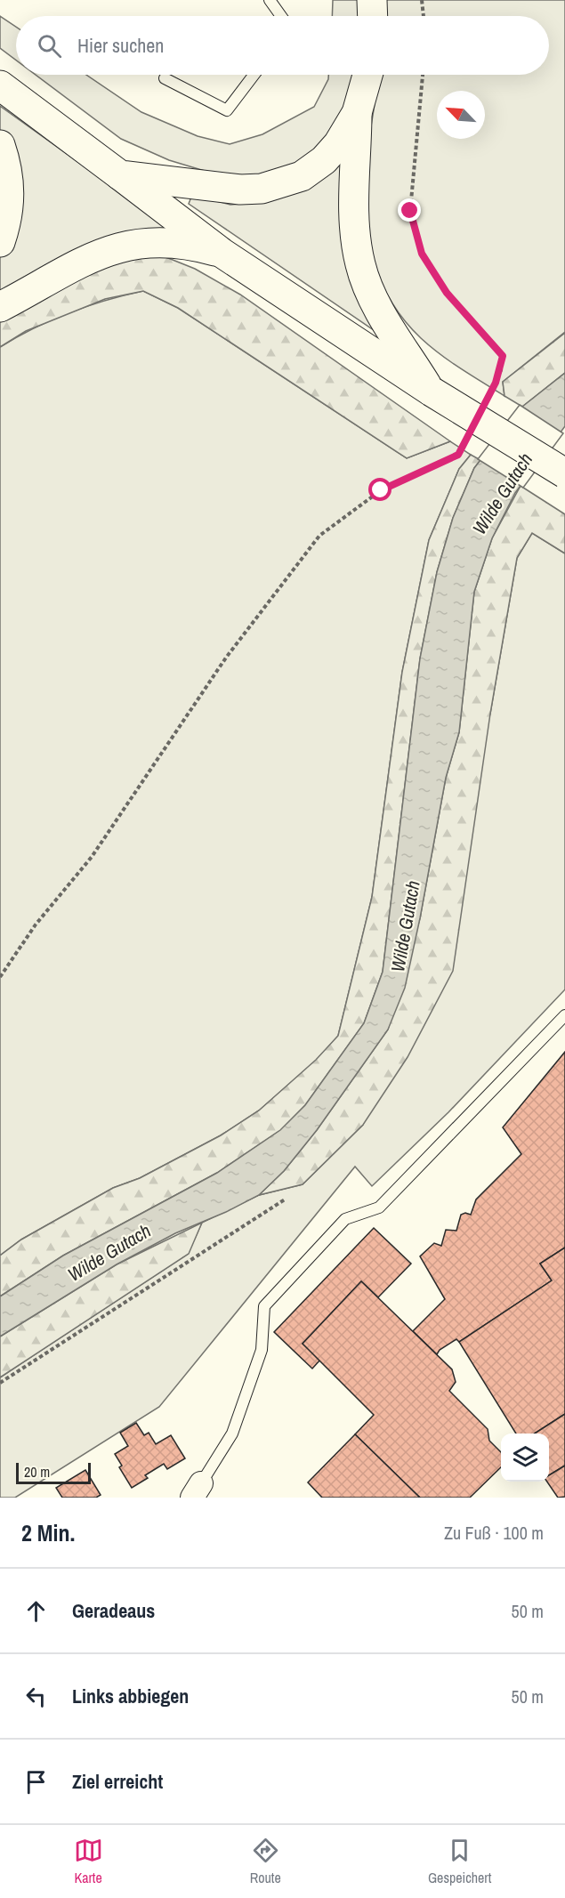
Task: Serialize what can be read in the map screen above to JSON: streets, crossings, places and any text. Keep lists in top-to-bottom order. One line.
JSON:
{"water":["Wilde Gutach"],"scale_bar":"20 m","north":"top left","page":{"search":"Hier suchen","scale":"20 m","heading":["2 Min.","Zu Fuß · 100 m"],"list":[["Geradeaus","50 m"],["Links abbiegen","50 m"],"Ziel erreicht"],"nav":["Karte","Route","Gespeichert"]}}
